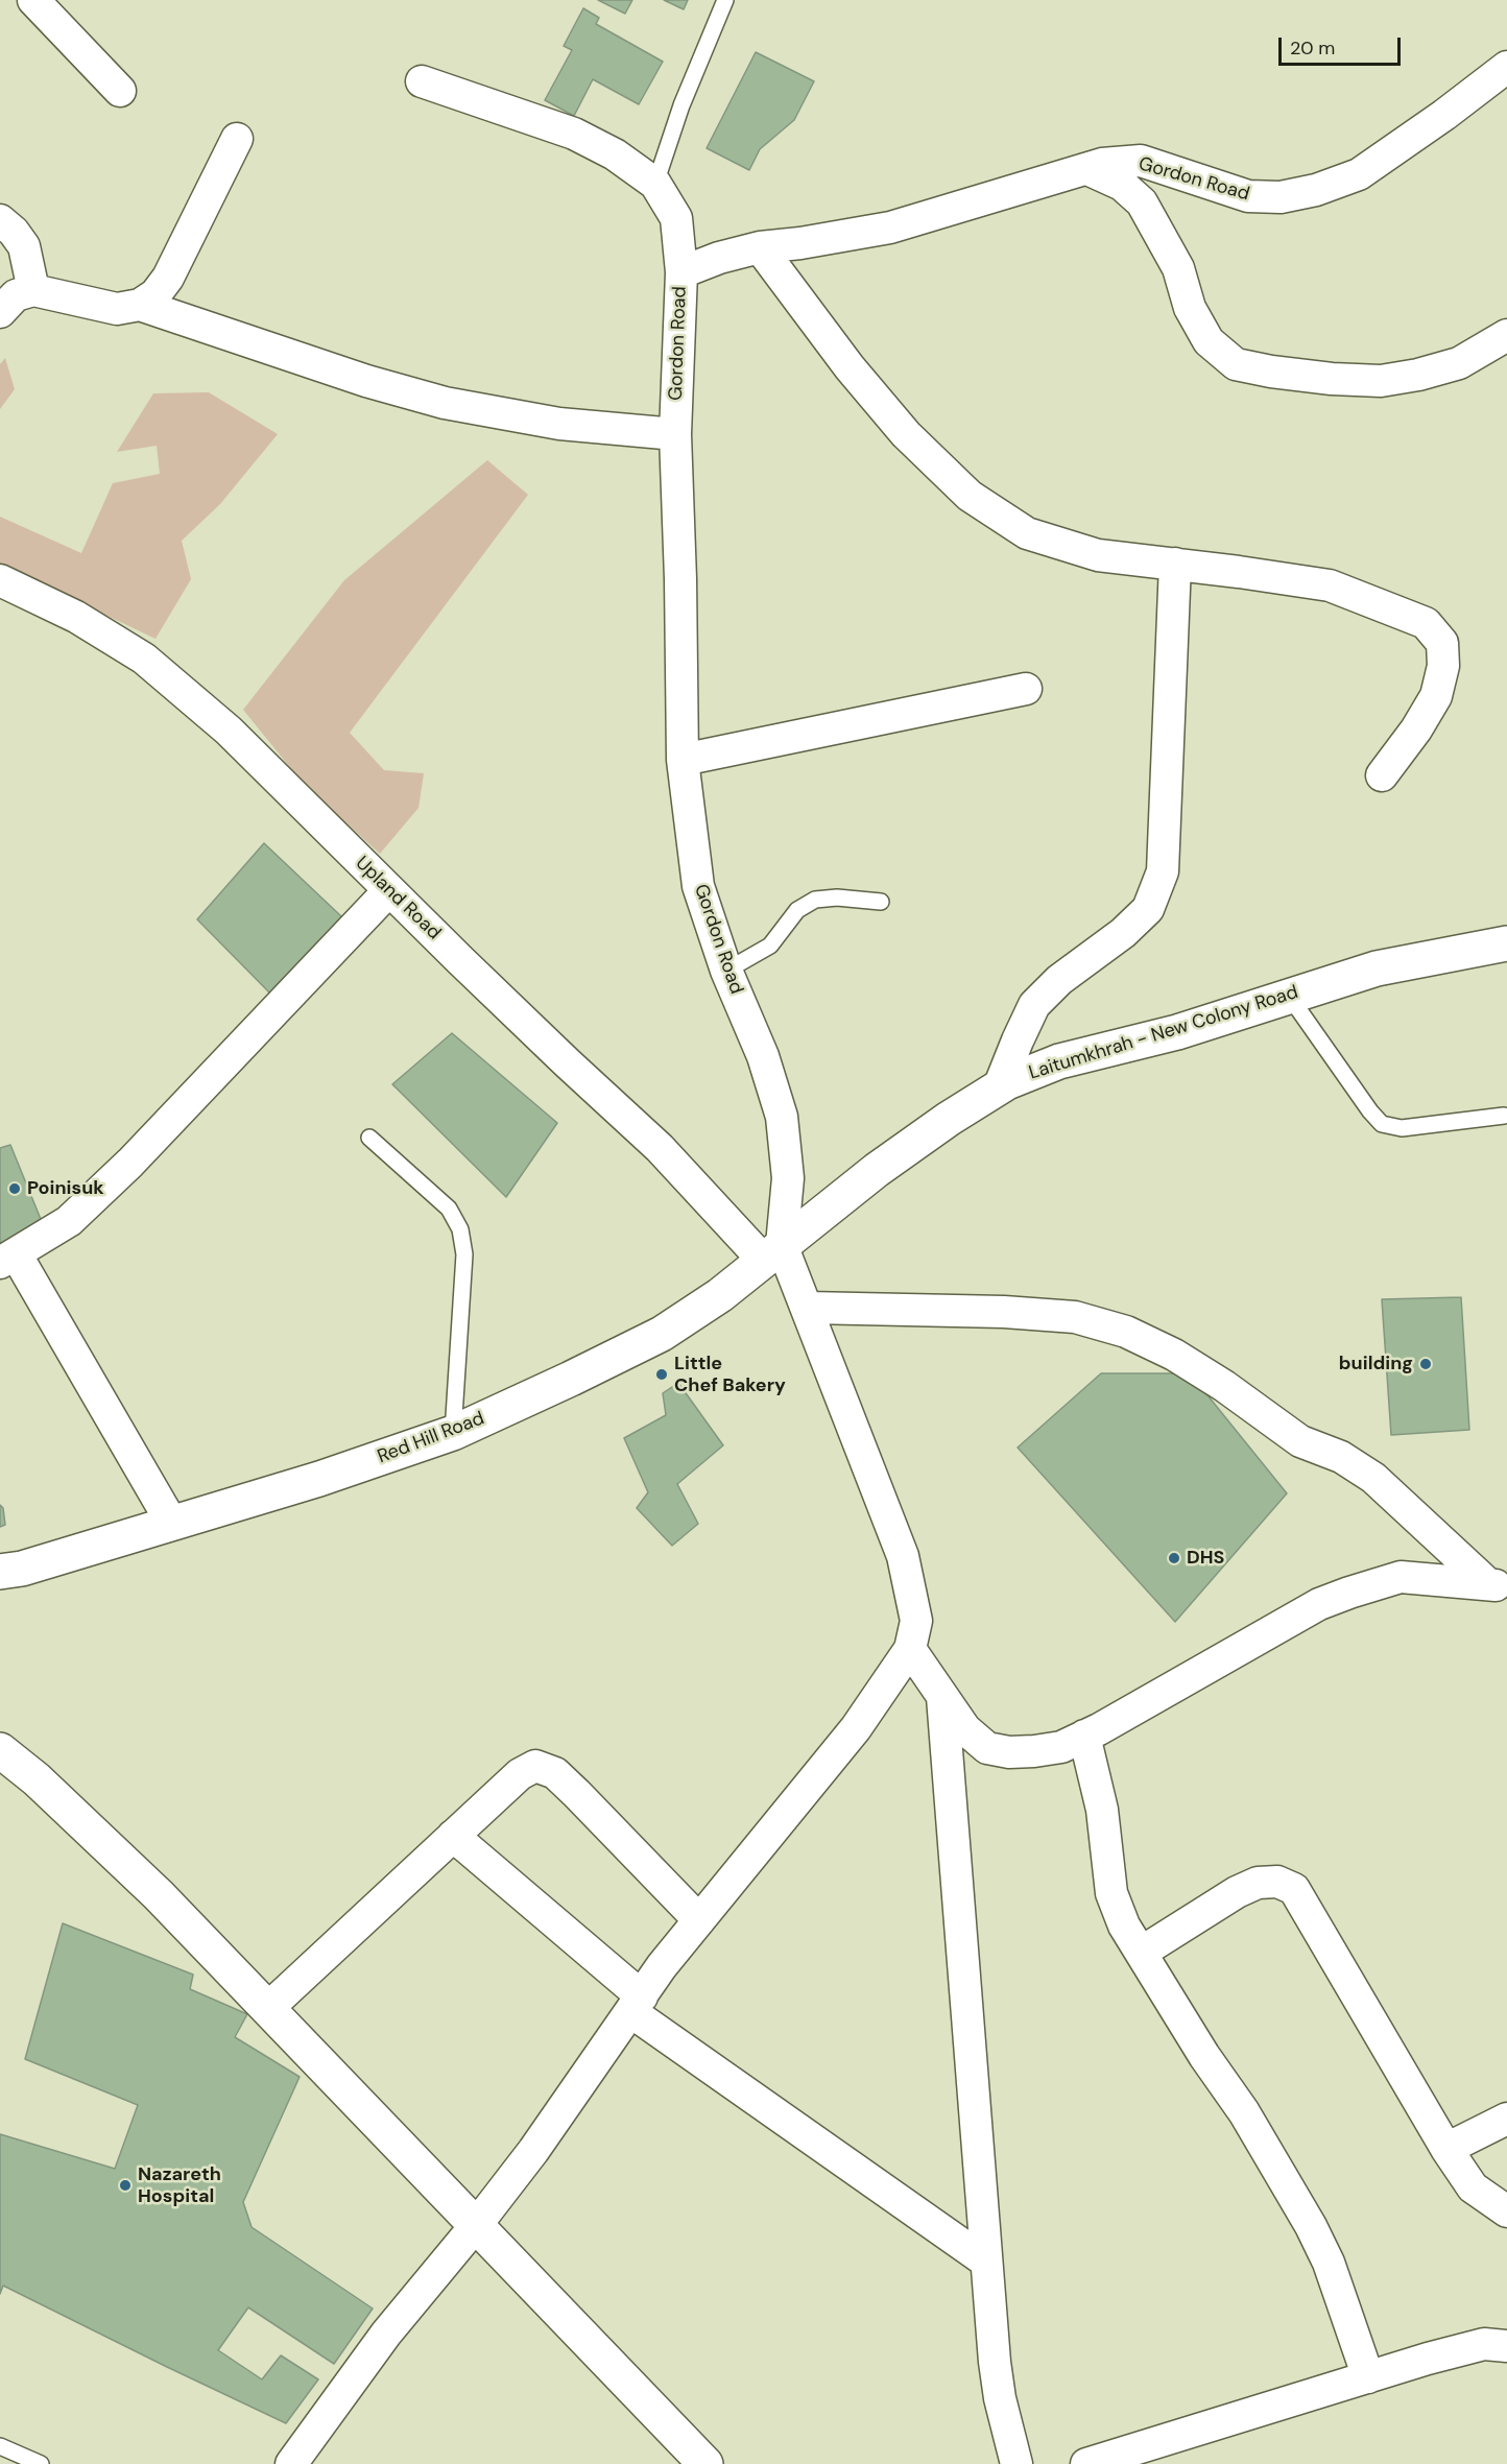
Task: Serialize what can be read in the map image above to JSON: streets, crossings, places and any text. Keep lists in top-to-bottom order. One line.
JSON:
{"streets":{"street":["Gordon Road","Upland Road","Laitumkhrah - New Colony Road","Red Hill Road"]},"crossings":[["Gordon Road","Upland Road"],["Gordon Road","Red Hill Road"],["Upland Road","Red Hill Road"],["Laitumkhrah - New Colony Road","Red Hill Road"]],"places":["Poinisuk","building","Little Chef Bakery","DHS","Nazareth Hospital"],"scale_bar":"20 m"}
